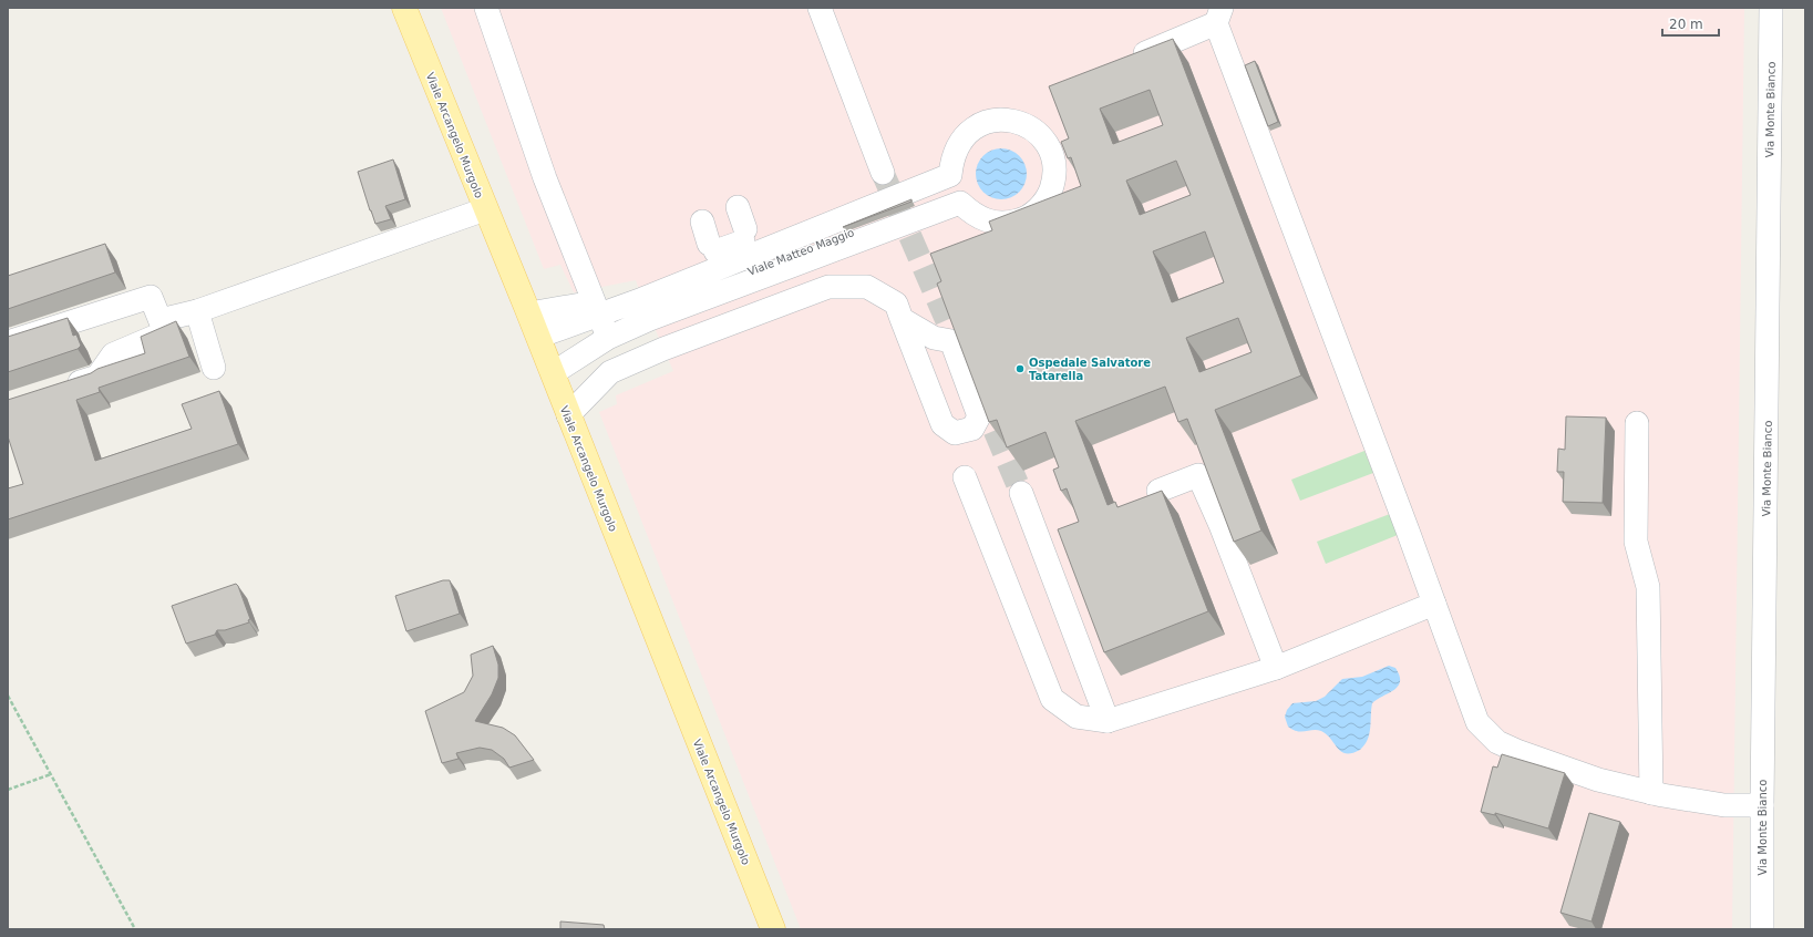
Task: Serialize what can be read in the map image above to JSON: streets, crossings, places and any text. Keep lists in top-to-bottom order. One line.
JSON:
{"streets":{"main road":["Viale Arcangelo Murgolo"],"street":["Via Monte Bianco","Viale Matteo Maggio"]},"places":["Ospedale Salvatore Tatarella"],"scale_bar":"20 m"}
